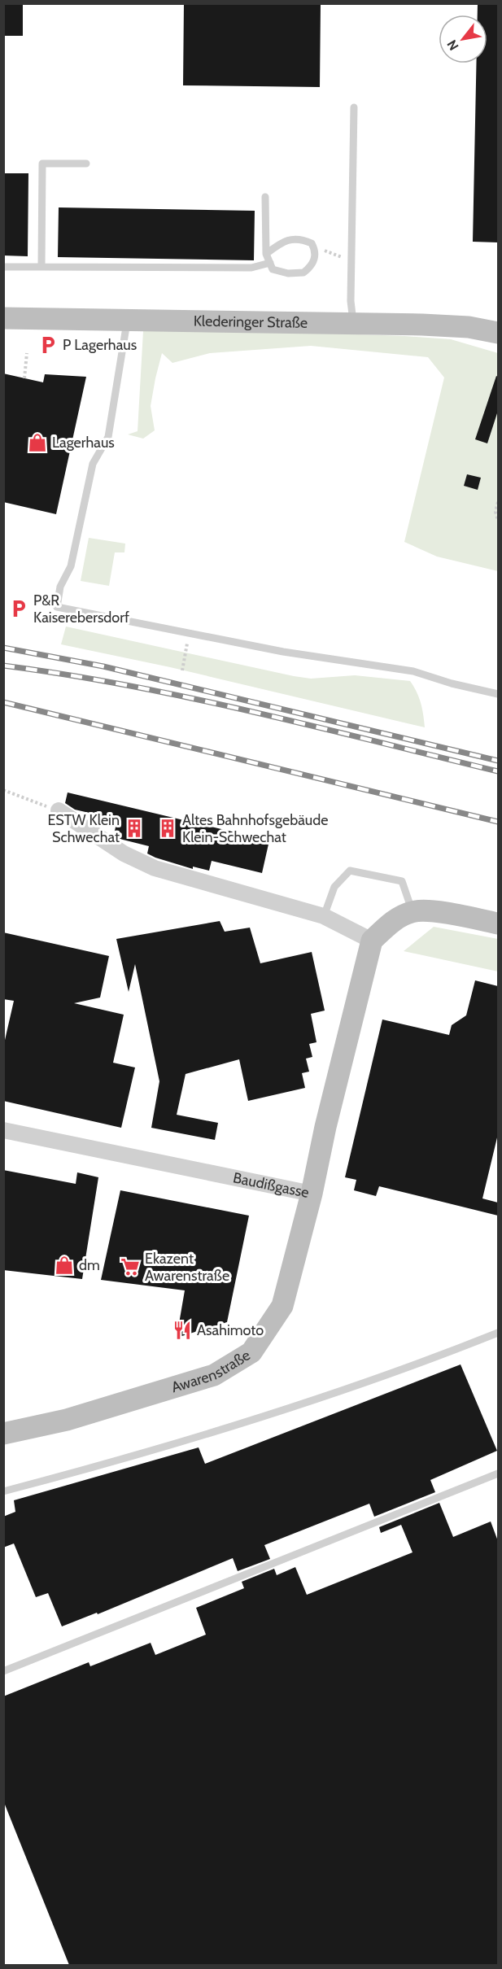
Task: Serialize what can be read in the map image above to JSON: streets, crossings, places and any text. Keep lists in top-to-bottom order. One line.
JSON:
{"streets":{"street":["Klederinger Straße","Baudißgasse","Awarenstraße"]},"crossings":[["Baudißgasse","Awarenstraße"]],"places":{"parking":["P Lagerhaus","P&R Kaiserebersdorf"],"shop":["Lagerhaus","dm"],"building":["ESTW Klein Schwechat","Altes Bahnhofsgebäude Klein-Schwechat"],"supermarket":["Ekazent Awarenstraße"],"restaurant":["Asahimoto"]},"north":"bottom left"}
